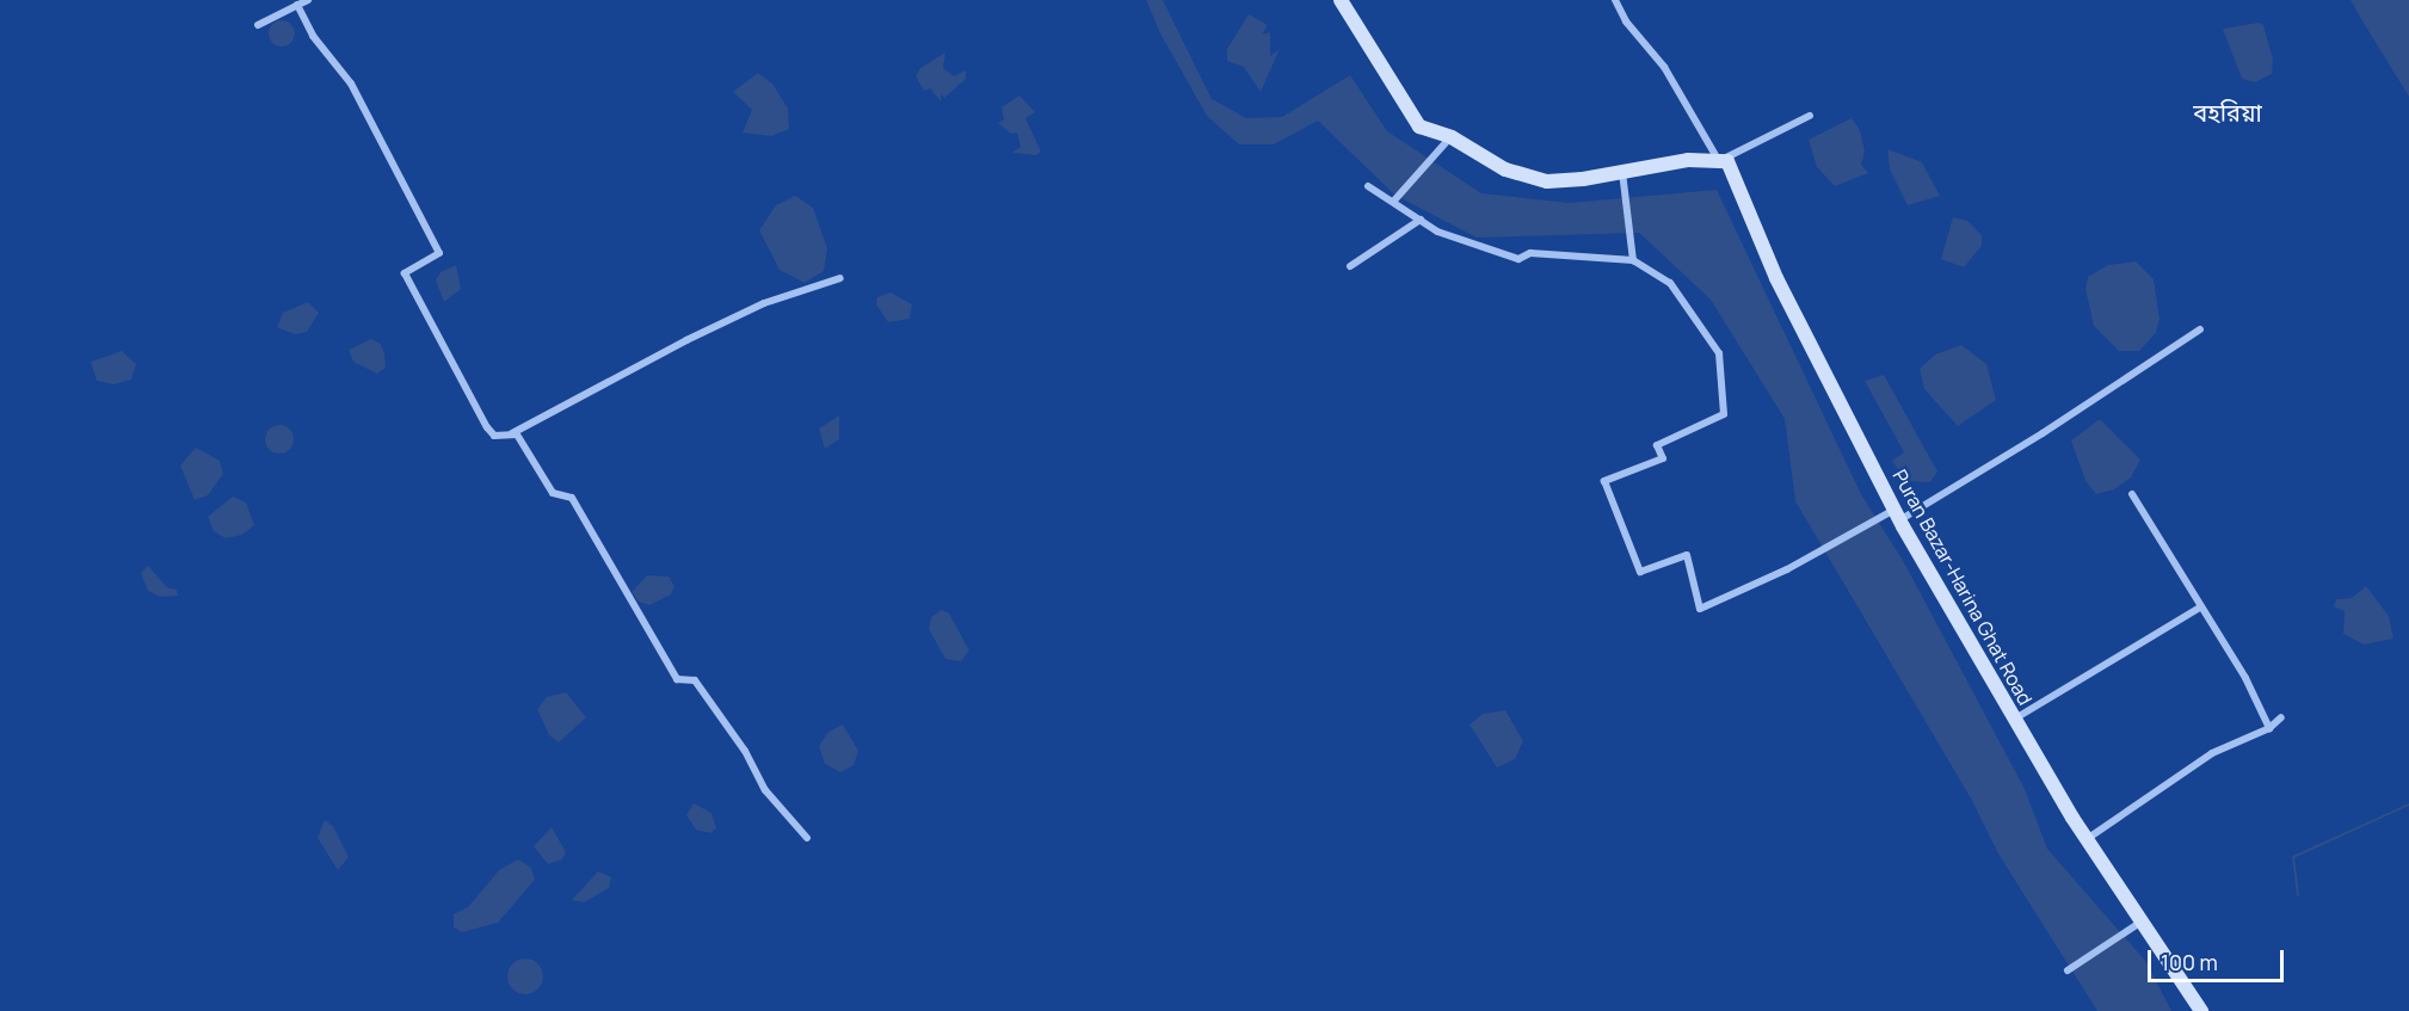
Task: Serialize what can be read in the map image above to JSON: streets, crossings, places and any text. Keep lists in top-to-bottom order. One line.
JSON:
{"streets":{"main road":["Puran Bazar-Harina Ghat Road"]},"districts":["বহরিয়া"],"scale_bar":"100 m"}
